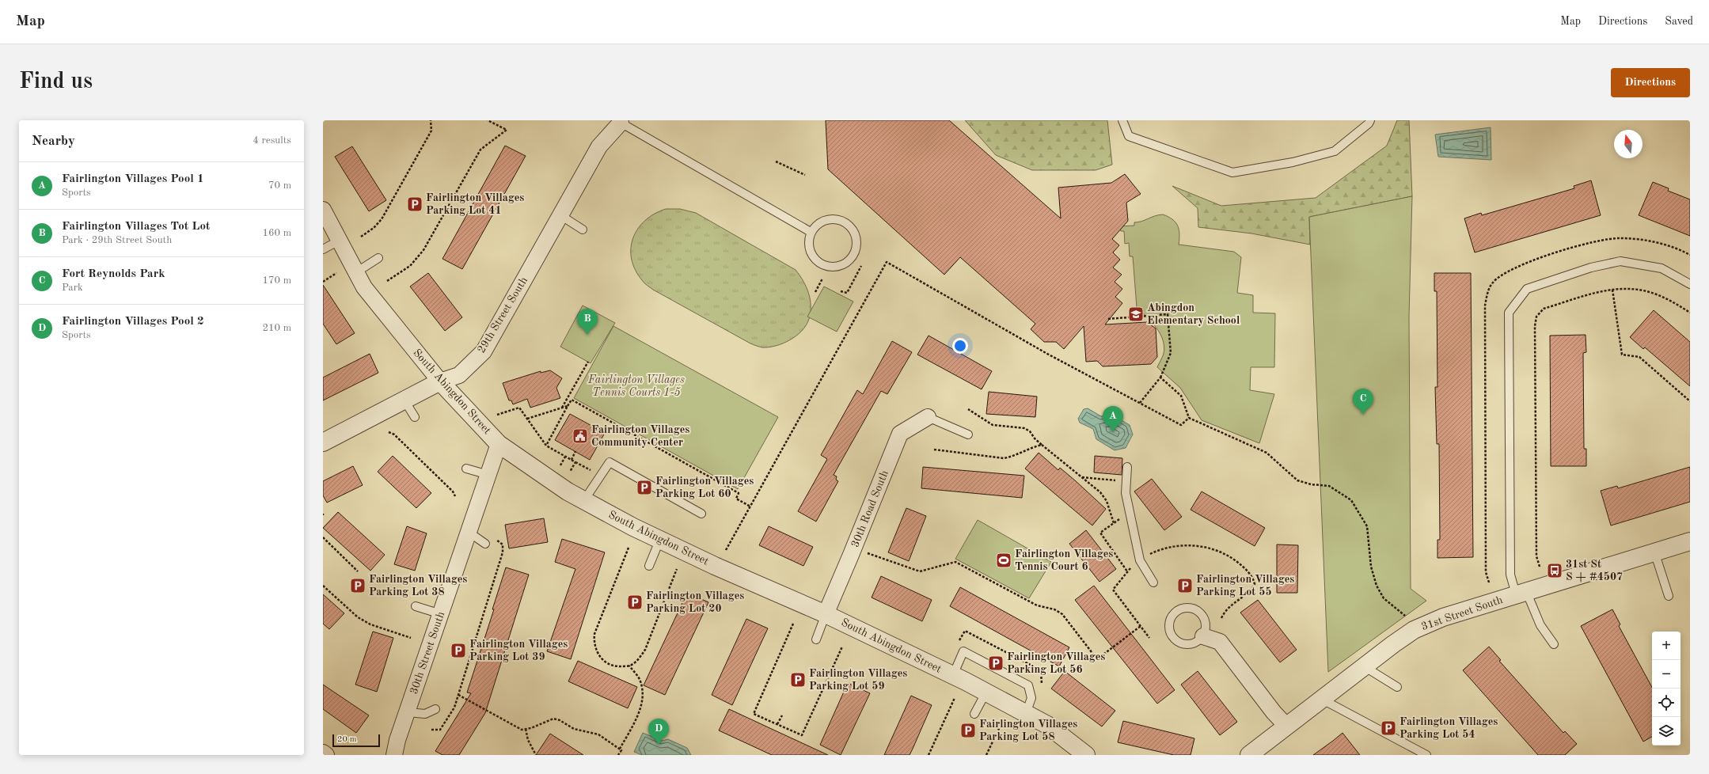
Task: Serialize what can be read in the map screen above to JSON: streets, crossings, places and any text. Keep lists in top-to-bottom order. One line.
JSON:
{"streets":{"street":["29th Street South","South Abingdon Street","30th Road South","31st Street South","30th Street South"]},"crossings":[["29th Street South","South Abingdon Street"],["South Abingdon Street","30th Road South"],["South Abingdon Street","30th Street South"]],"parks":["Fairlington Villages Tennis Courts 1-5"],"places":{"parking":["Fairlington Villages Parking Lot 41","Fairlington Villages Parking Lot 60","Fairlington Villages Parking Lot 38","Fairlington Villages Parking Lot 55","Fairlington Villages Parking Lot 20","Fairlington Villages Parking Lot 39","Fairlington Villages Parking Lot 56","Fairlington Villages Parking Lot 59","Fairlington Villages Parking Lot 54","Fairlington Villages Parking Lot 58"],"school or university":["Abingdon Elementary School"],"public building":["Fairlington Villages Community Center"],"sports":["Fairlington Villages Tennis Court 6"],"bus stop":["31st St S + #4507"]},"scale_bar":"20 m","north":"top","page":{"header":"Map","nav":["Map","Directions","Saved"],"buttons":"Directions","title":"Find us","heading":["Nearby","4 results"],"list":[{"mark":"A","name":"Fairlington Villages Pool 1","note":"Sports","value":"70 m"},{"mark":"B","name":"Fairlington Villages Tot Lot","note":"Park · 29th Street South","value":"160 m"},{"mark":"C","name":"Fort Reynolds Park","note":"Park","value":"170 m"},{"mark":"D","name":"Fairlington Villages Pool 2","note":"Sports","value":"210 m"}],"pins":["B","C","A","D"],"map_buttons":["+","−"],"scale":"20 m"}}
